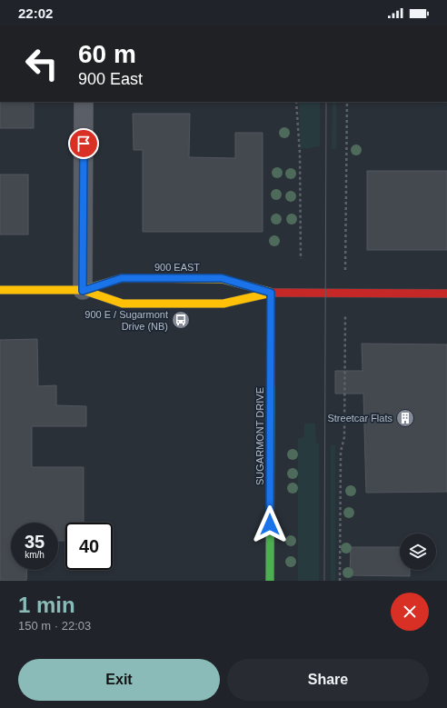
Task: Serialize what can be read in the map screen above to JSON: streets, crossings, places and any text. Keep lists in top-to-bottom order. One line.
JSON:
{"streets":{"street":["900 EAST","SUGARMONT DRIVE"]},"crossings":[["900 EAST","SUGARMONT DRIVE"]],"places":{"bus stop":["900 E / Sugarmont Drive (NB)"],"building":["Streetcar Flats"]},"page":{"status":"22:02","turn":["60 m","900 East"],"speed":"35 km/h","limit":"40","heading":["1 min","150 m · 22:03"],"buttons":["Exit","Share"]}}
